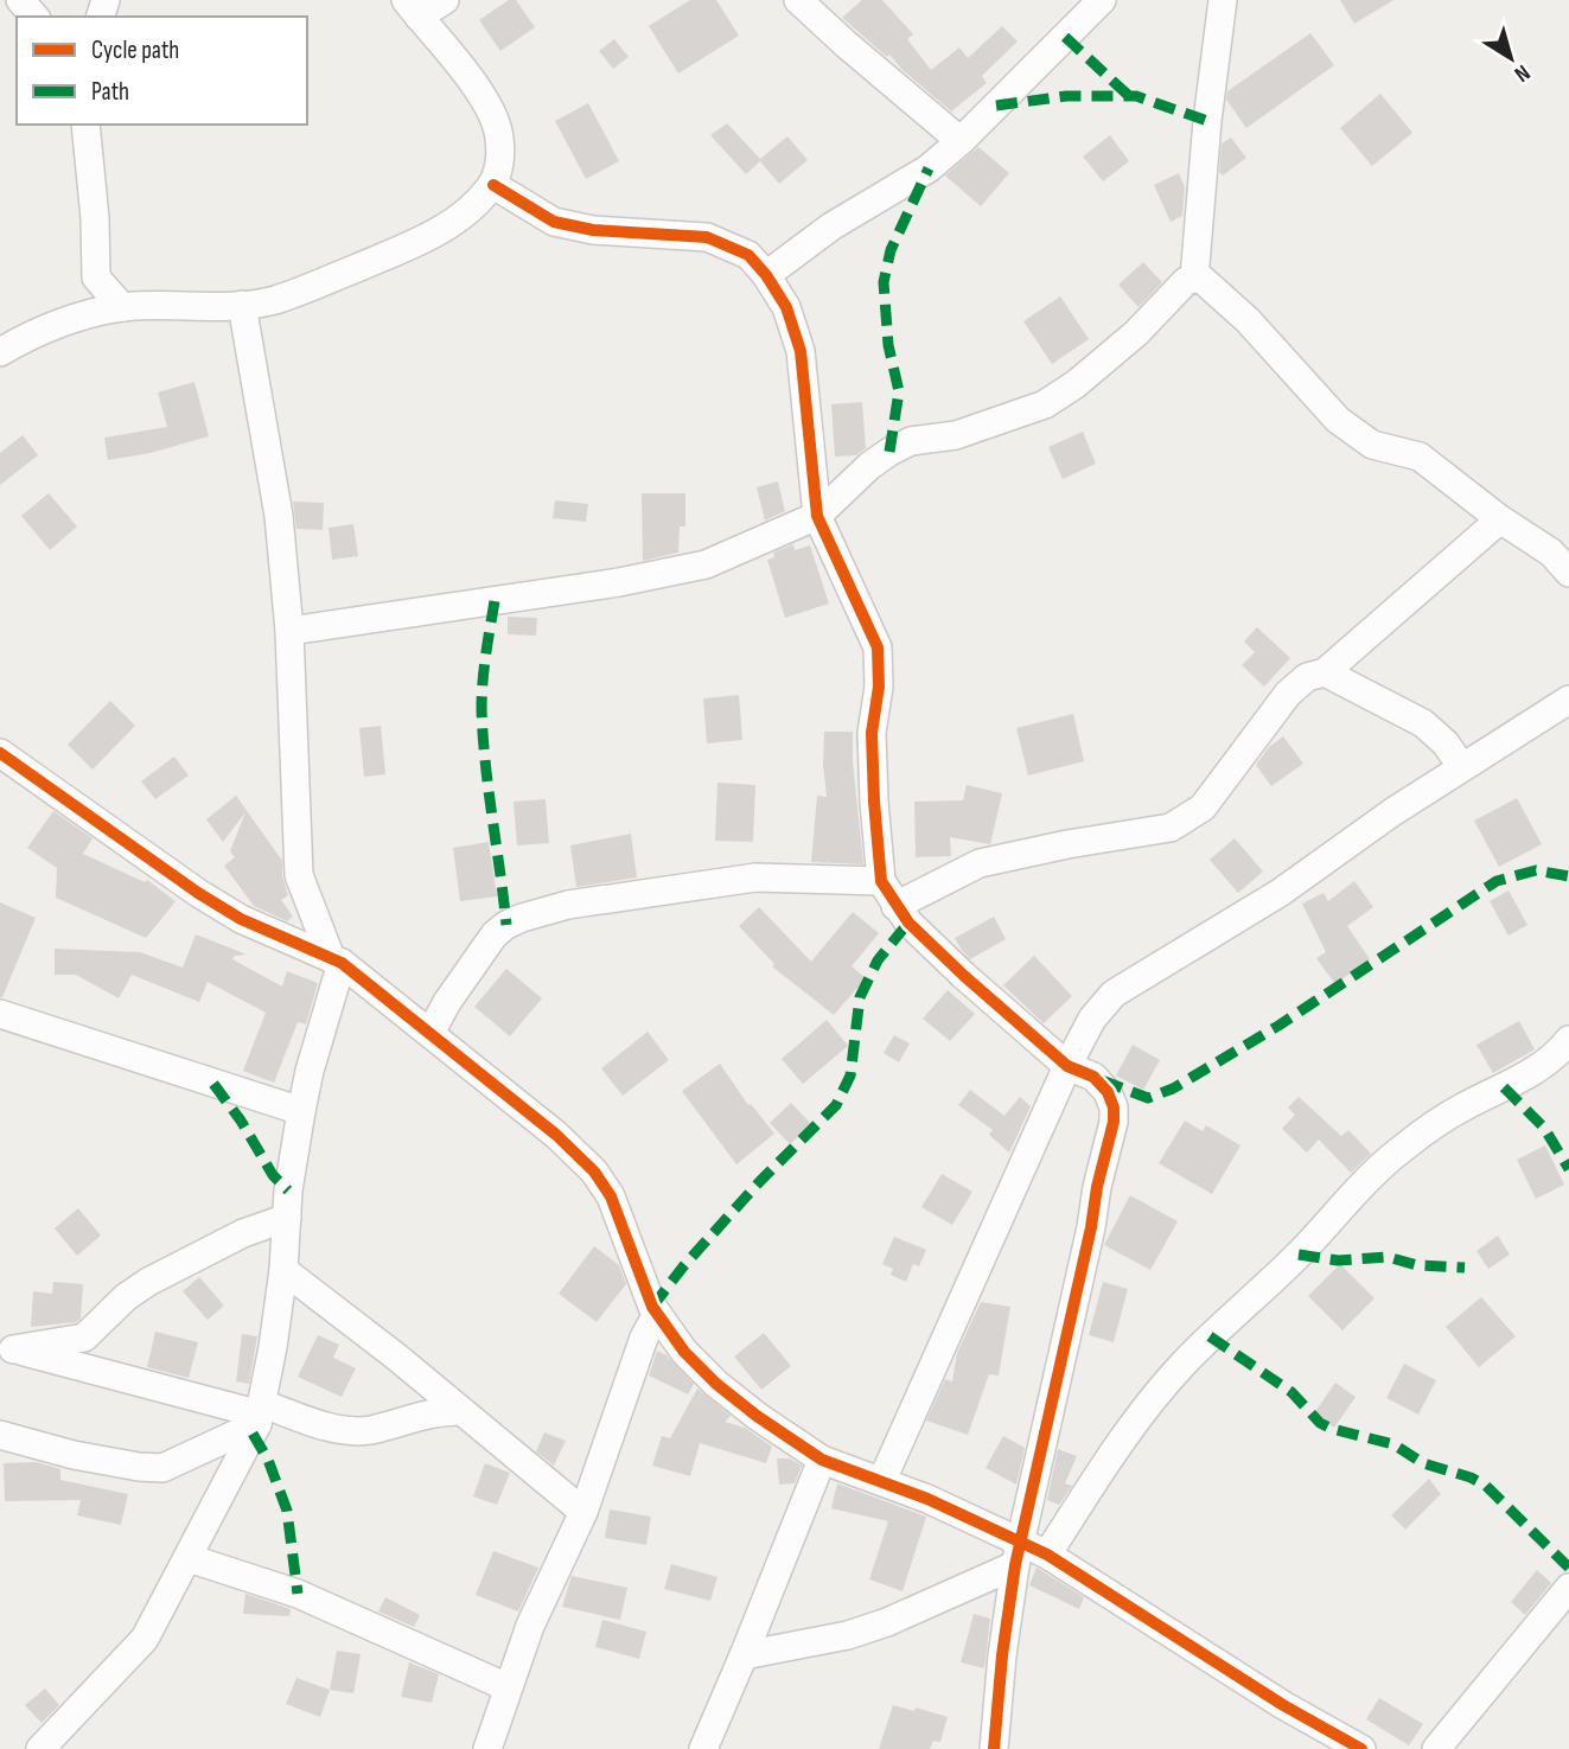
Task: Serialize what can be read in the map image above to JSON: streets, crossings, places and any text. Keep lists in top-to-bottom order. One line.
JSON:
{"legend":["Cycle path","Path"],"north":"bottom right"}
